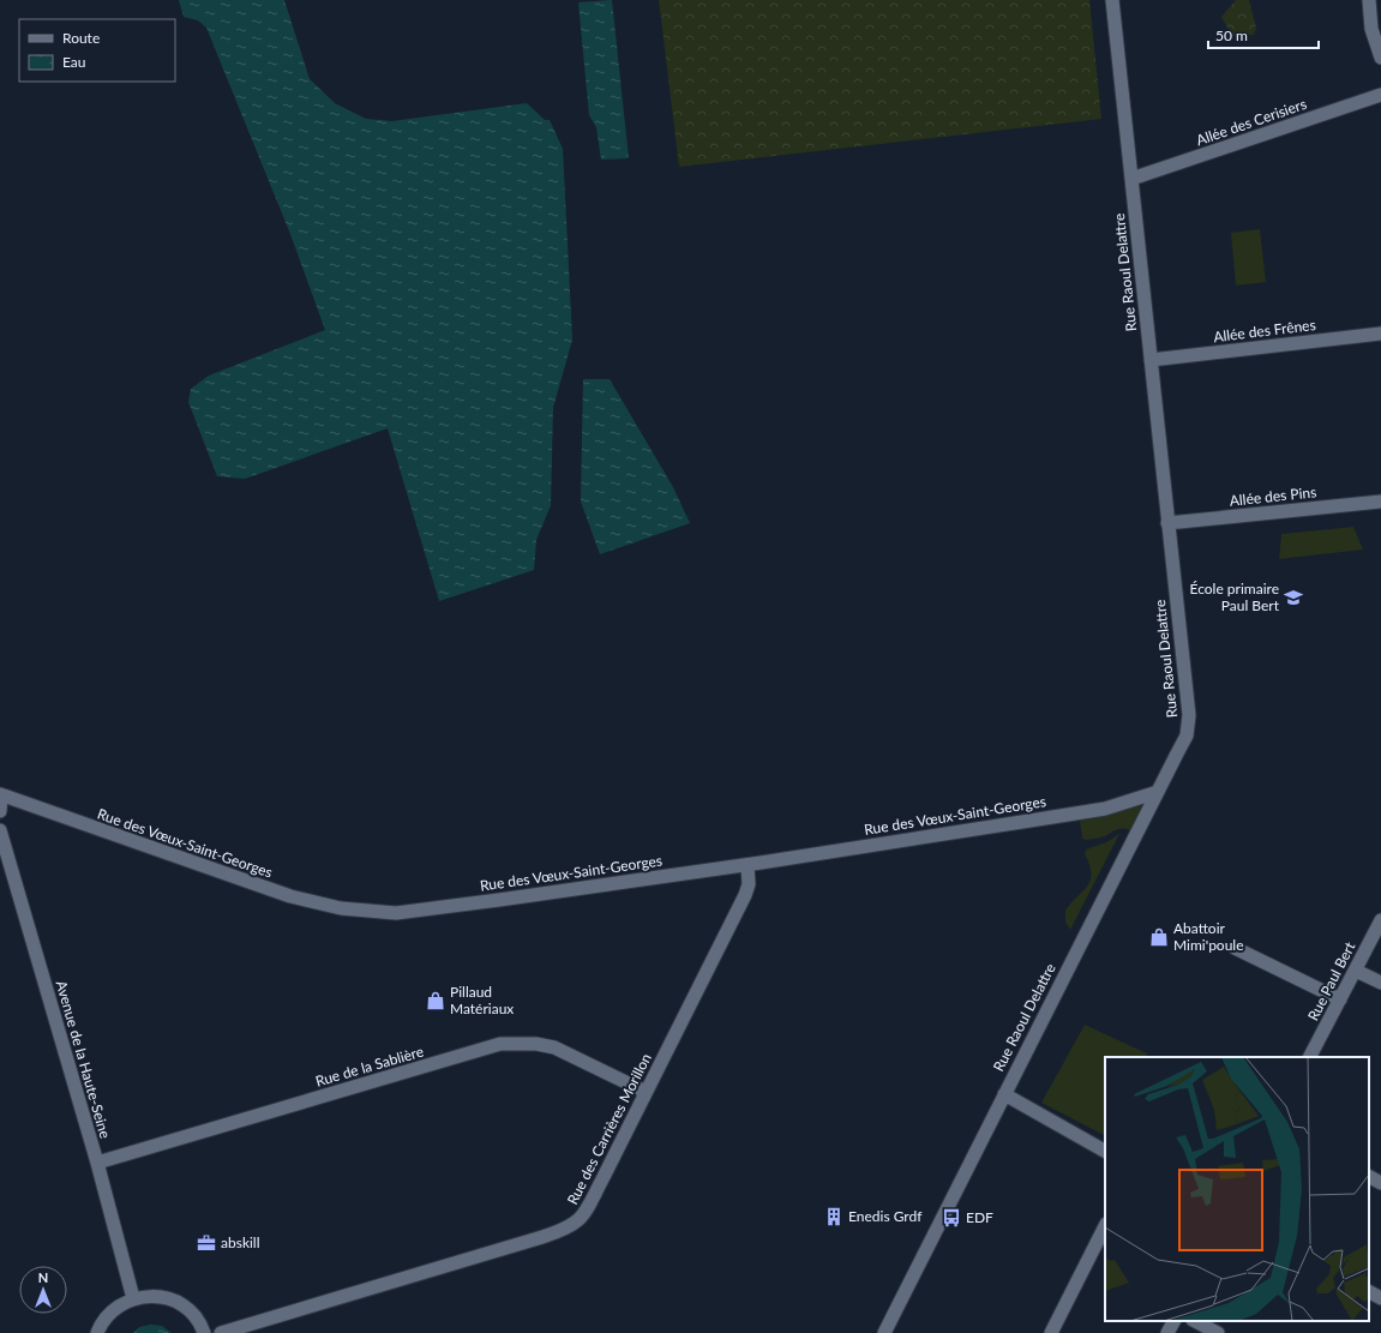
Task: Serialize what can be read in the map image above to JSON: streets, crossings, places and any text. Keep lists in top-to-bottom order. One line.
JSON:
{"streets":{"street":["Allée des Cerisiers","Rue Raoul Delattre","Allée des Frênes","Allée des Pins","Rue des Vœux-Saint-Georges","Rue Paul Bert","Avenue de la Haute-Seine","Rue de la Sablière","Rue des Carrières Morillon"]},"crossings":[["Allée des Cerisiers","Rue Raoul Delattre"],["Rue Raoul Delattre","Allée des Frênes"],["Rue Raoul Delattre","Allée des Pins"],["Rue Raoul Delattre","Rue des Vœux-Saint-Georges"],["Rue des Vœux-Saint-Georges","Rue des Carrières Morillon"],["Avenue de la Haute-Seine","Rue de la Sablière"],["Rue de la Sablière","Rue des Carrières Morillon"]],"places":{"school or university":["École primaire Paul Bert"],"shop":["Abattoir Mimi'poule","Pillaud Matériaux"],"building":["Enedis Grdf"],"bus stop":["EDF"],"office":["abskill"]},"legend":["Route","Eau"],"scale_bar":"50 m","north":"top"}
